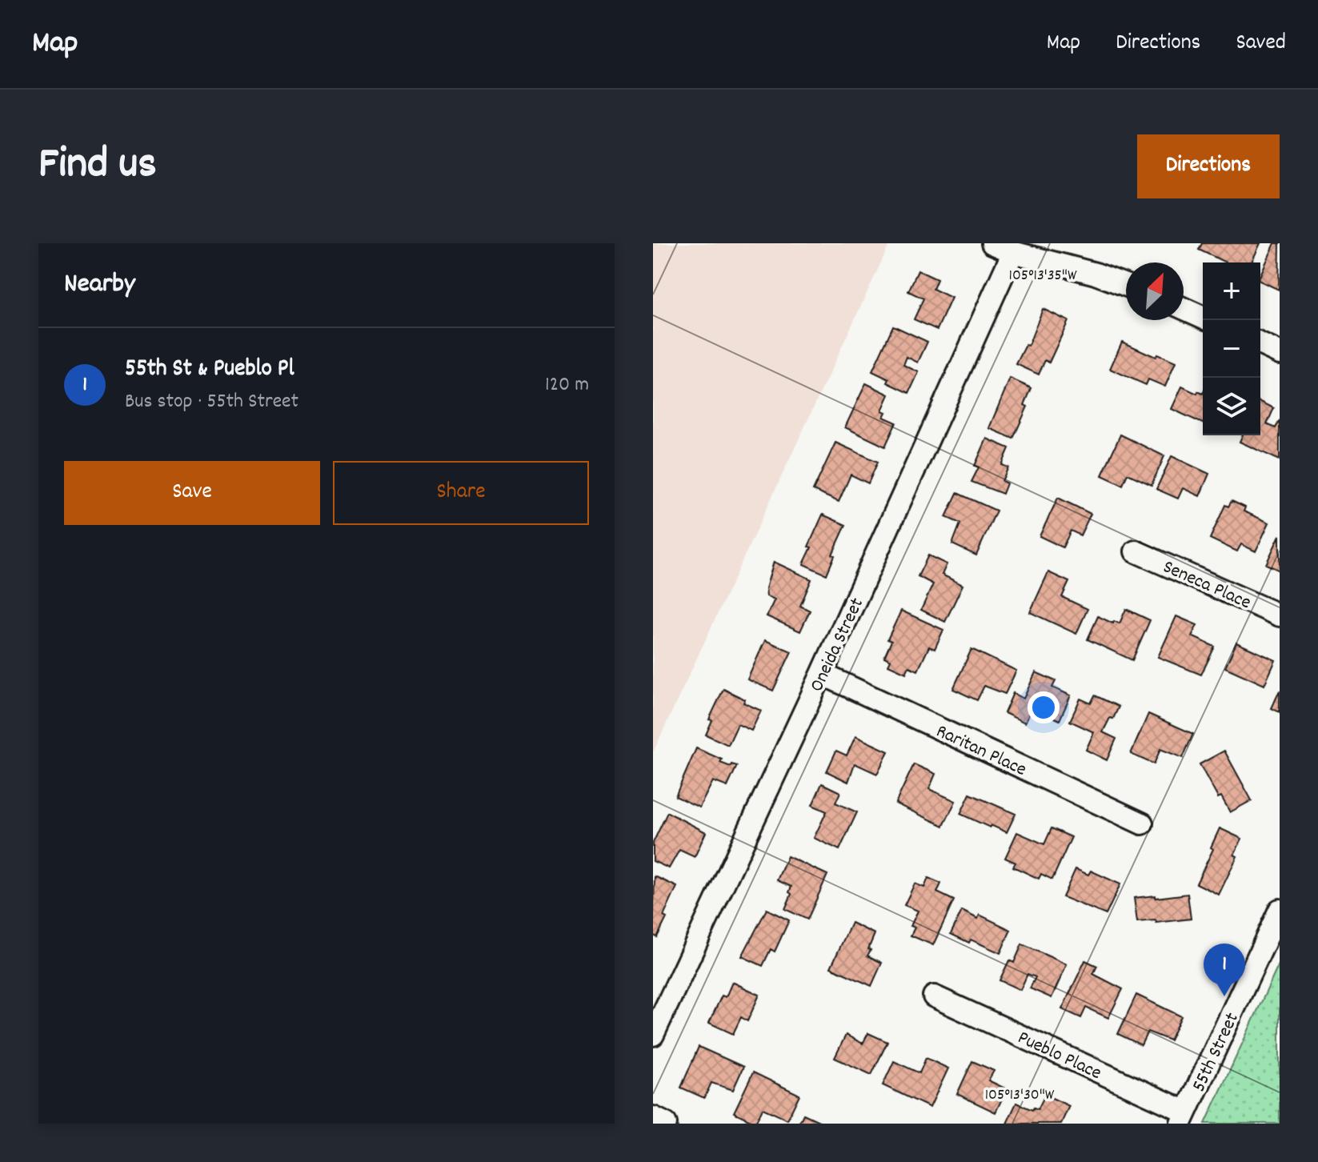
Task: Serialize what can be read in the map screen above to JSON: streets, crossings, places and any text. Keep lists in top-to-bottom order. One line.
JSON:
{"streets":{"street":["Seneca Place","Oneida Street","Raritan Place","55th Street","Pueblo Place"]},"crossings":[["Oneida Street","Raritan Place"],["55th Street","Pueblo Place"]],"north":"top right","page":{"header":"Map","nav":["Map","Directions","Saved"],"title":"Find us","buttons":["Directions",["Save","Share"]],"heading":"Nearby","map_buttons":["+","−"],"list":[{"mark":"1","name":"55th St & Pueblo Pl","note":"Bus stop · 55th Street","value":"120 m"}],"pins":"1"},"coordinates":["105°13'35\"W","105°13'30\"W"]}
